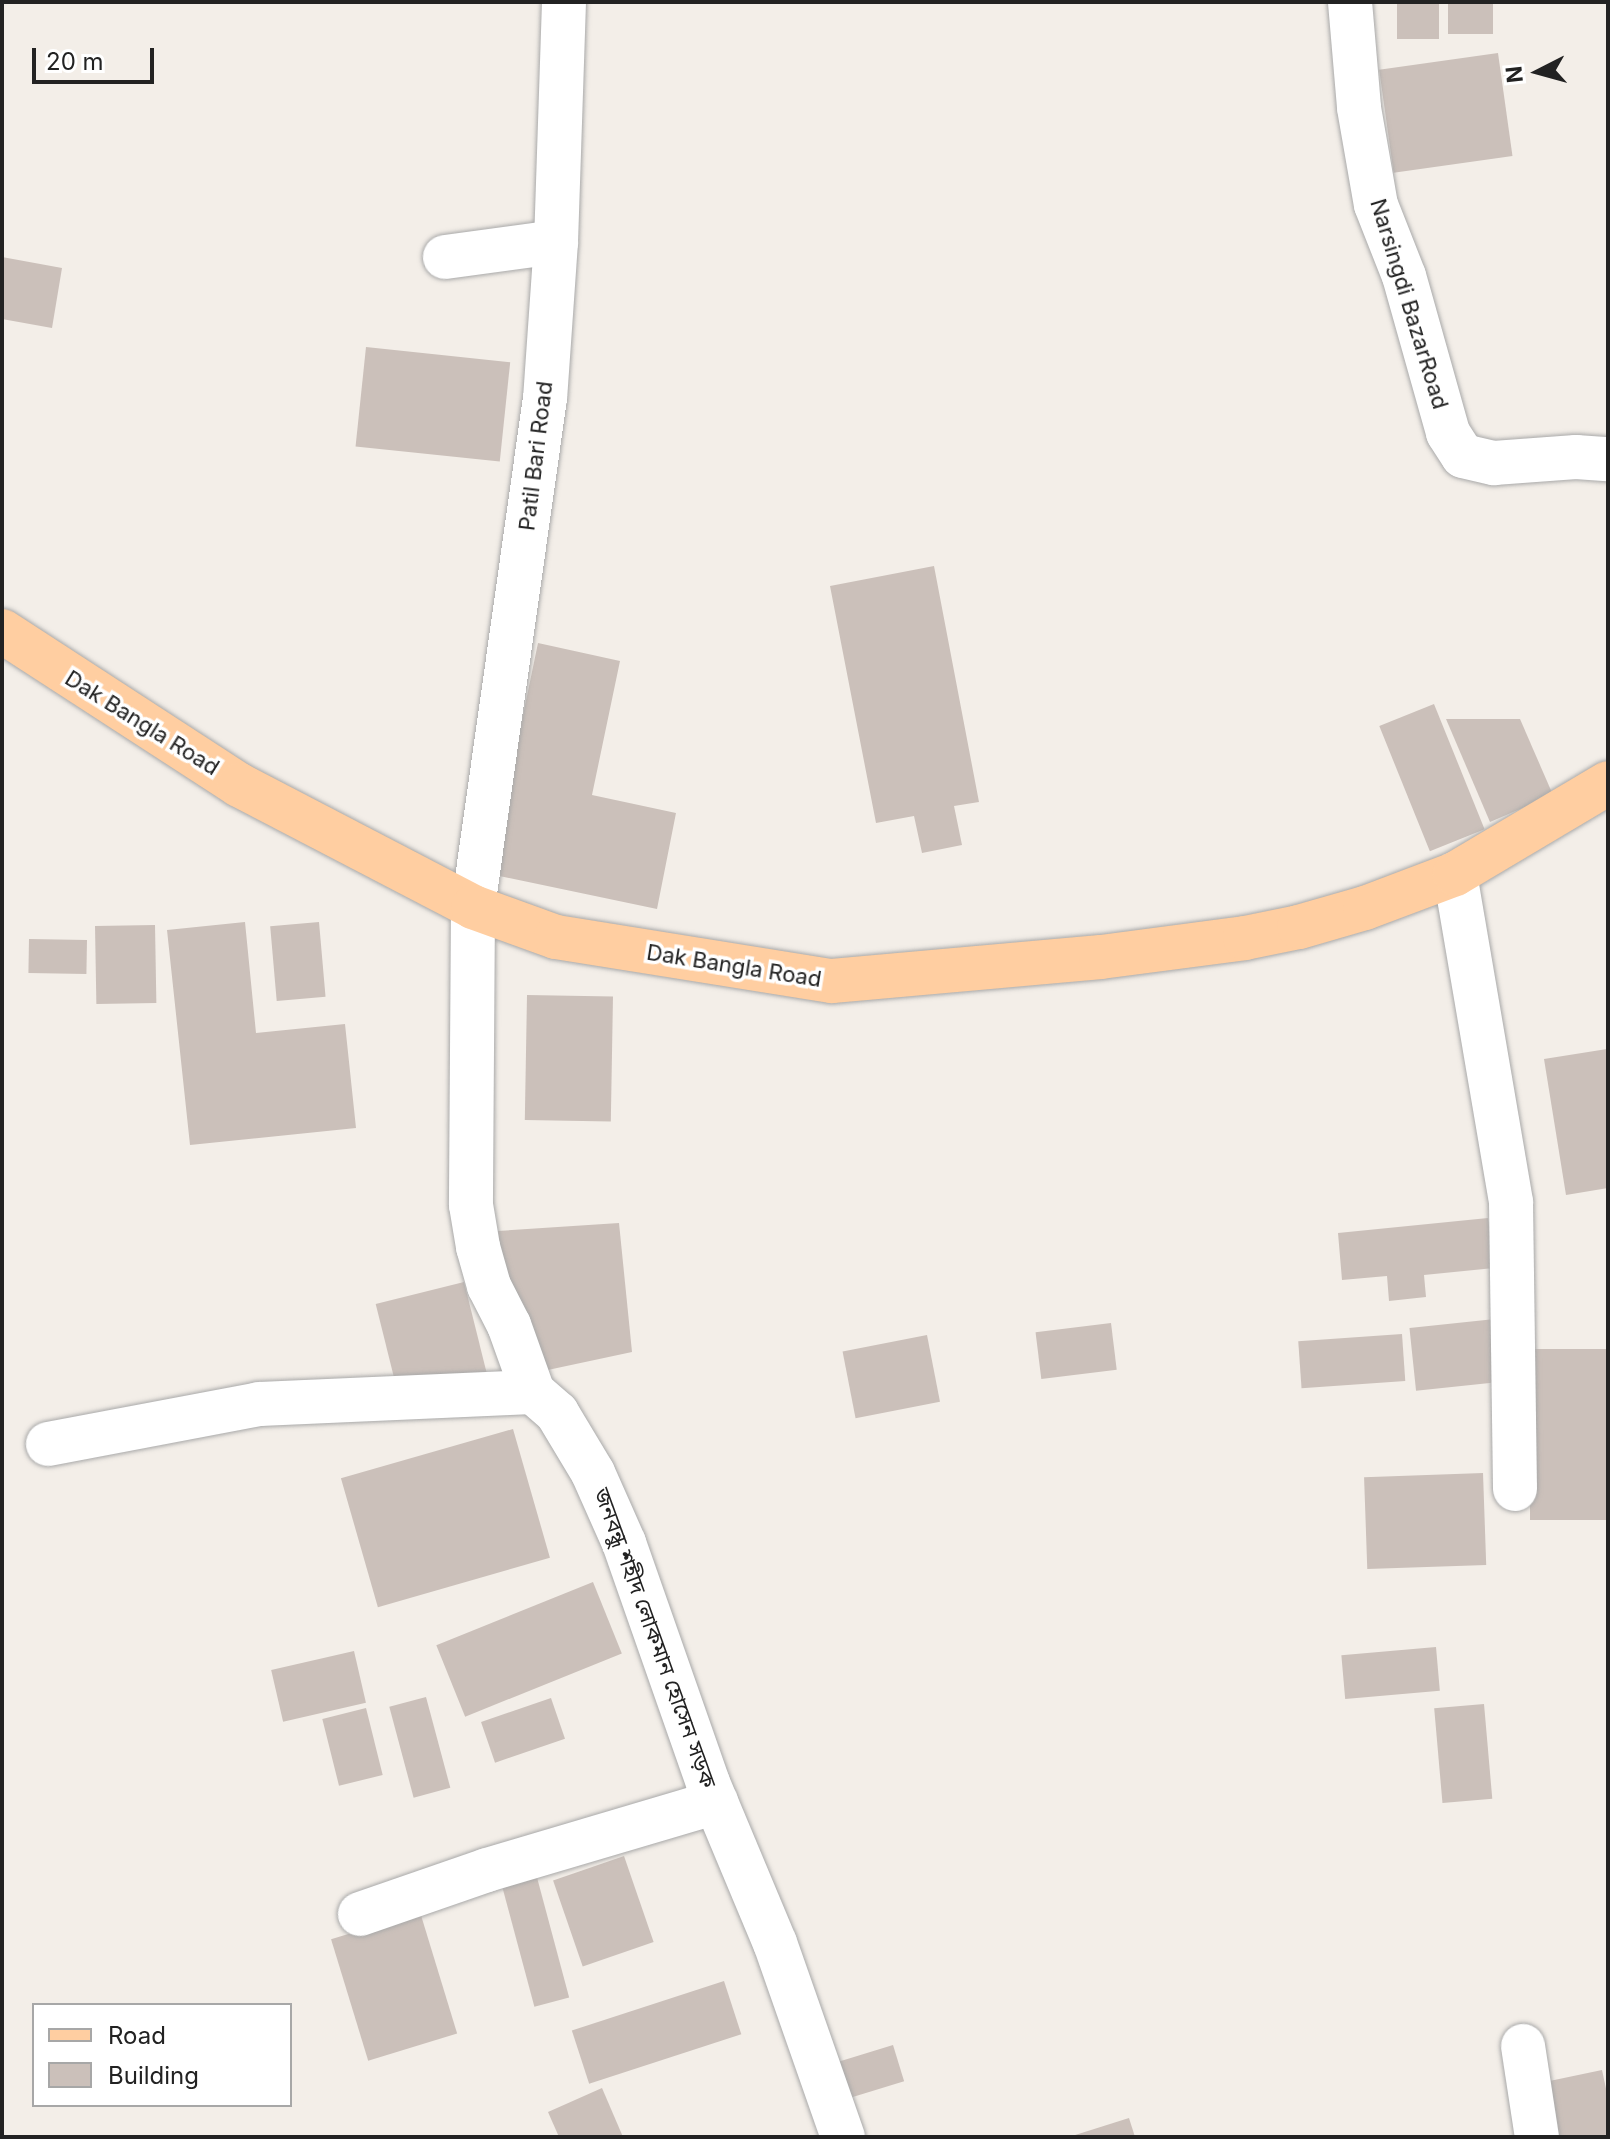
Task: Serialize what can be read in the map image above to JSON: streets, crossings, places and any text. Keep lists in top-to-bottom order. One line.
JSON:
{"streets":{"main road":["Dak Bangla Road"],"street":["Narsingdi BazarRoad","Patil Bari Road","জনবন্ধু শহীদ লোকমান হোসেন সড়ক"]},"crossings":[["Patil Bari Road","Dak Bangla Road"],["Patil Bari Road","জনবন্ধু শহীদ লোকমান হোসেন সড়ক"],["Dak Bangla Road","জনবন্ধু শহীদ লোকমান হোসেন সড়ক"]],"legend":["Road","Building"],"scale_bar":"20 m","north":"left"}
